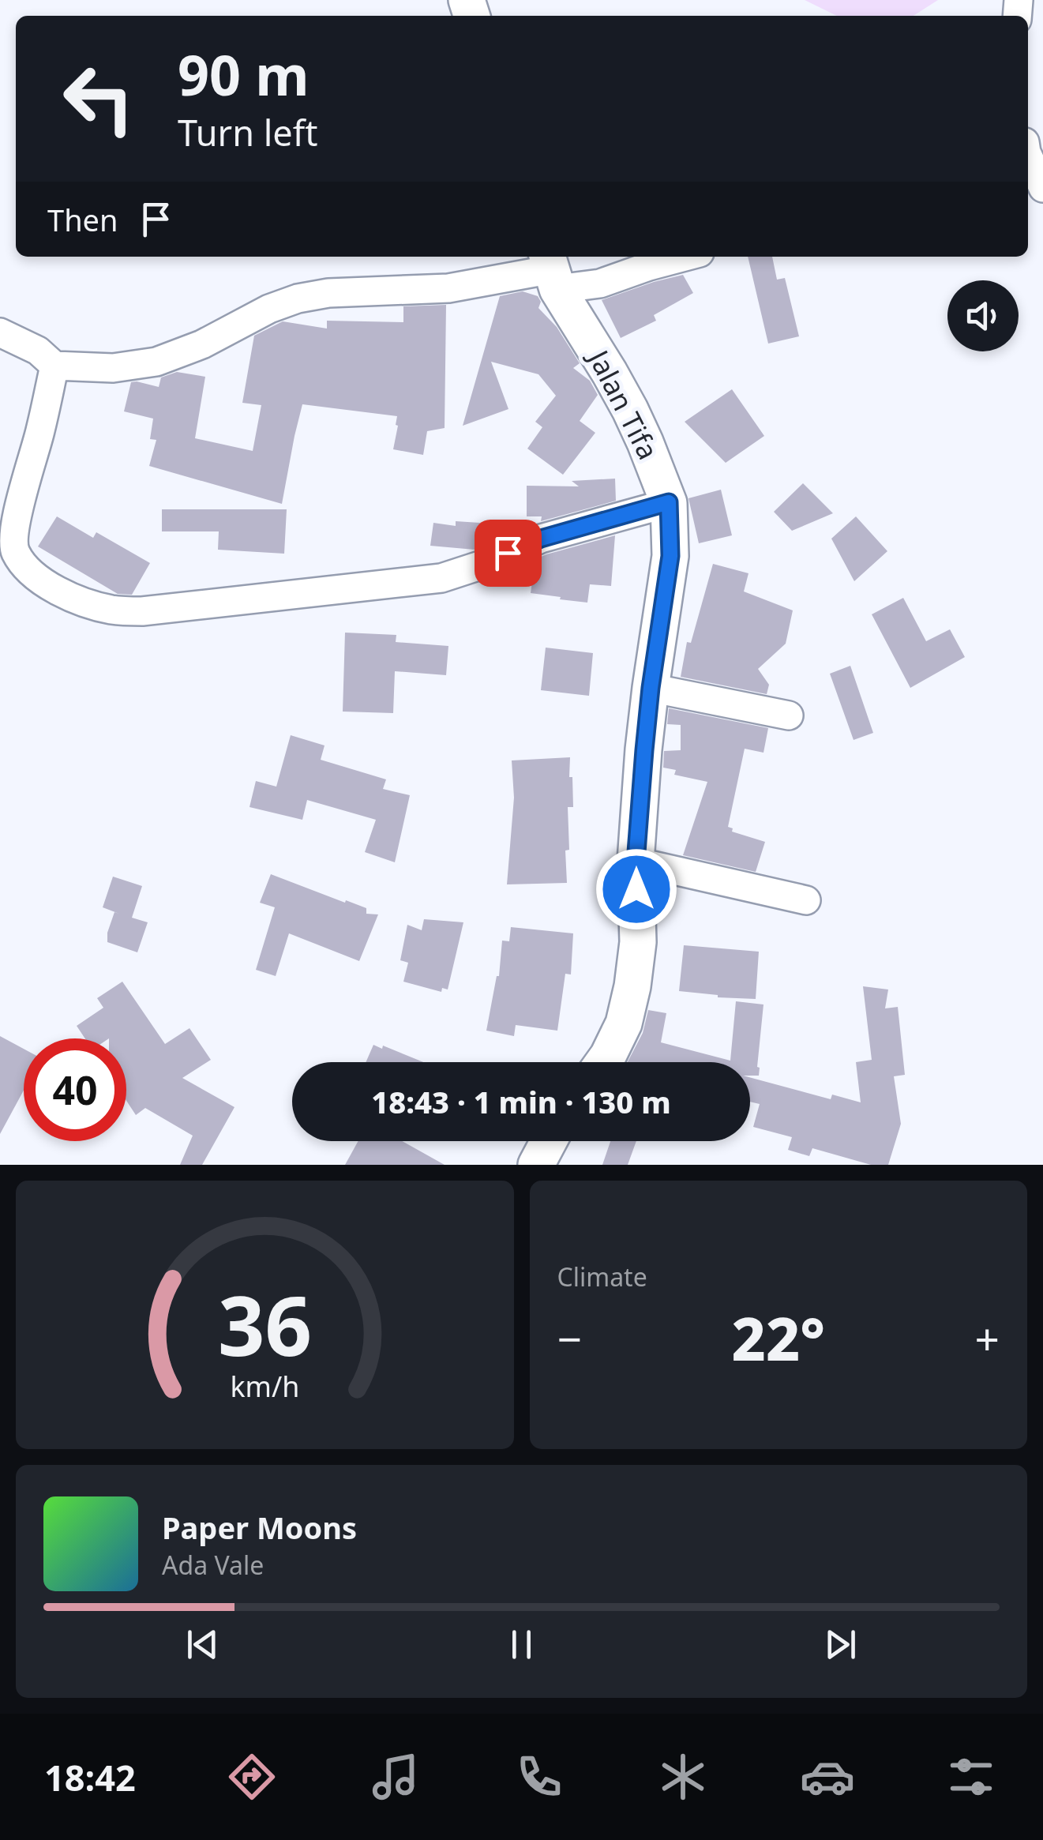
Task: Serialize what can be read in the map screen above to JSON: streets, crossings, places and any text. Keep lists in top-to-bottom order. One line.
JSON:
{"streets":{"street":["Jalan Tifa"]},"page":{"turn":["90 m","Turn left"],"then":"Then","limit":"40","trip":"18:43 · 1 min · 130 m","tile":"Climate","heat":["−","22°","+"],"song":["Paper Moons","Ada Vale"],"tabs":"18:42","gauge":["36","km/h"]}}
